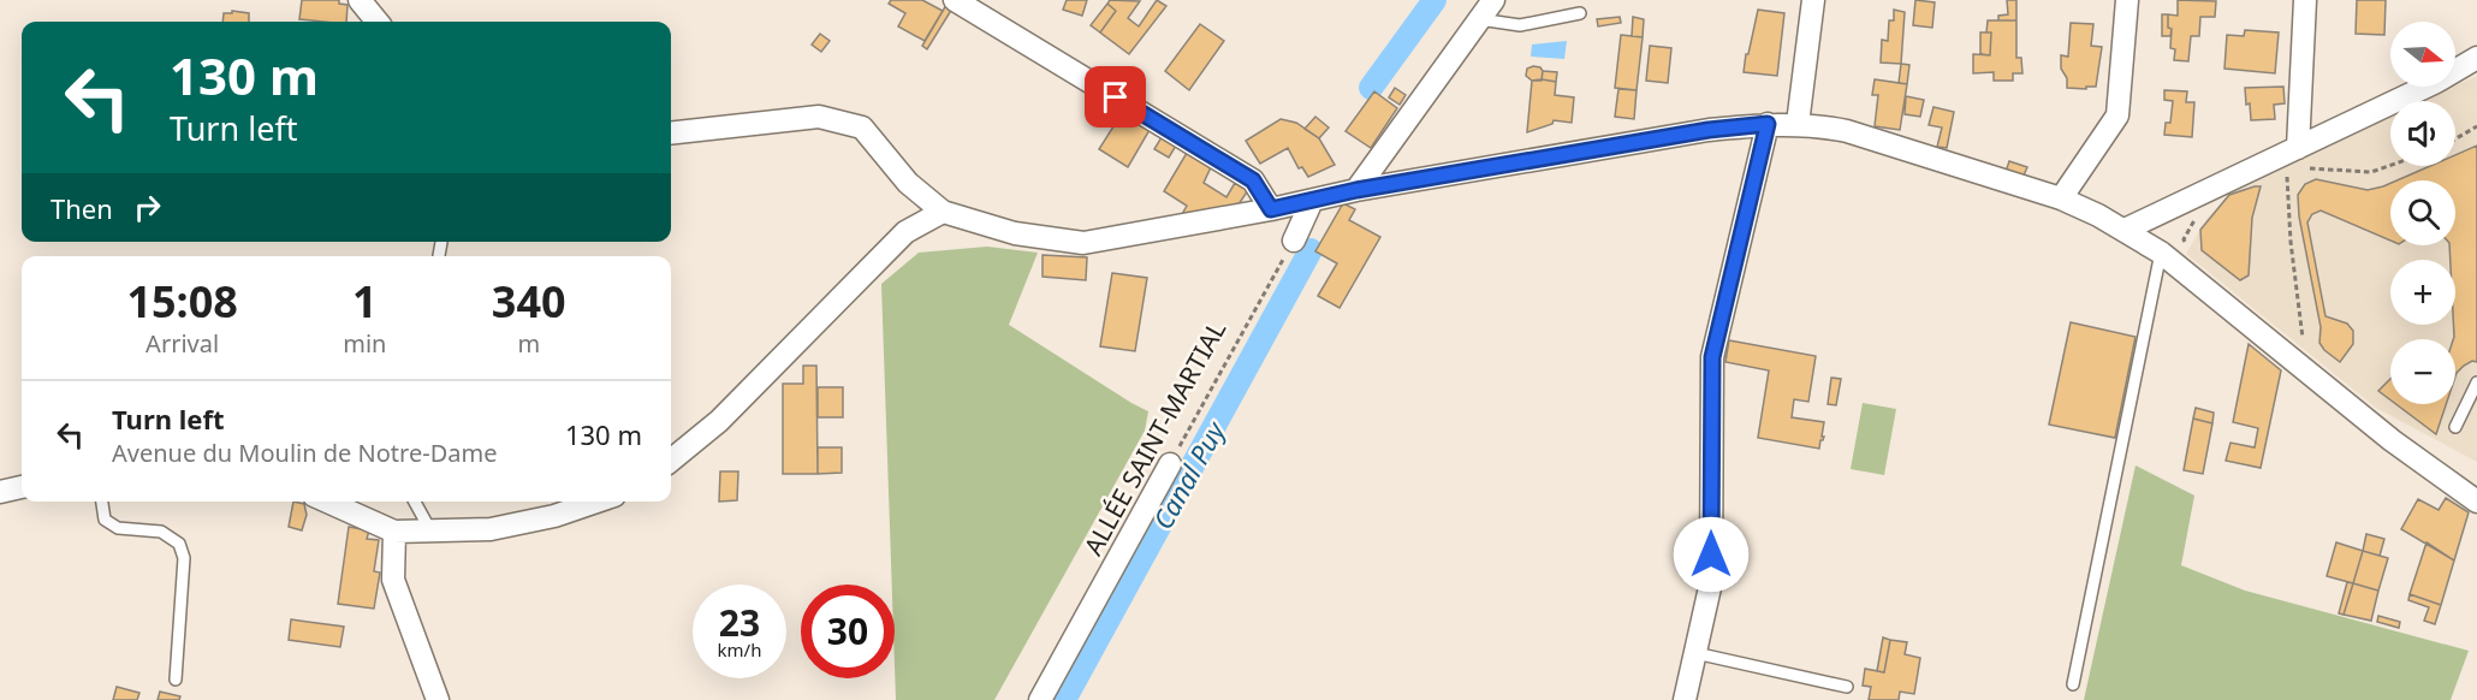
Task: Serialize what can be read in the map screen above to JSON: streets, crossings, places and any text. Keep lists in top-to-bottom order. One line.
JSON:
{"streets":{"street":["ALLÉE SAINT-MARTIAL"]},"water":["Canal Puy"],"north":"right","page":{"map_buttons":["+","−"],"turn":["130 m","Turn left"],"then":"Then","eta":["15:08","Arrival","1","min","340","m"],"list":[{"name":"Turn left","note":"Avenue du Moulin de Notre-Dame","value":"130 m"}],"speed":"23 km/h","limit":"30"}}
